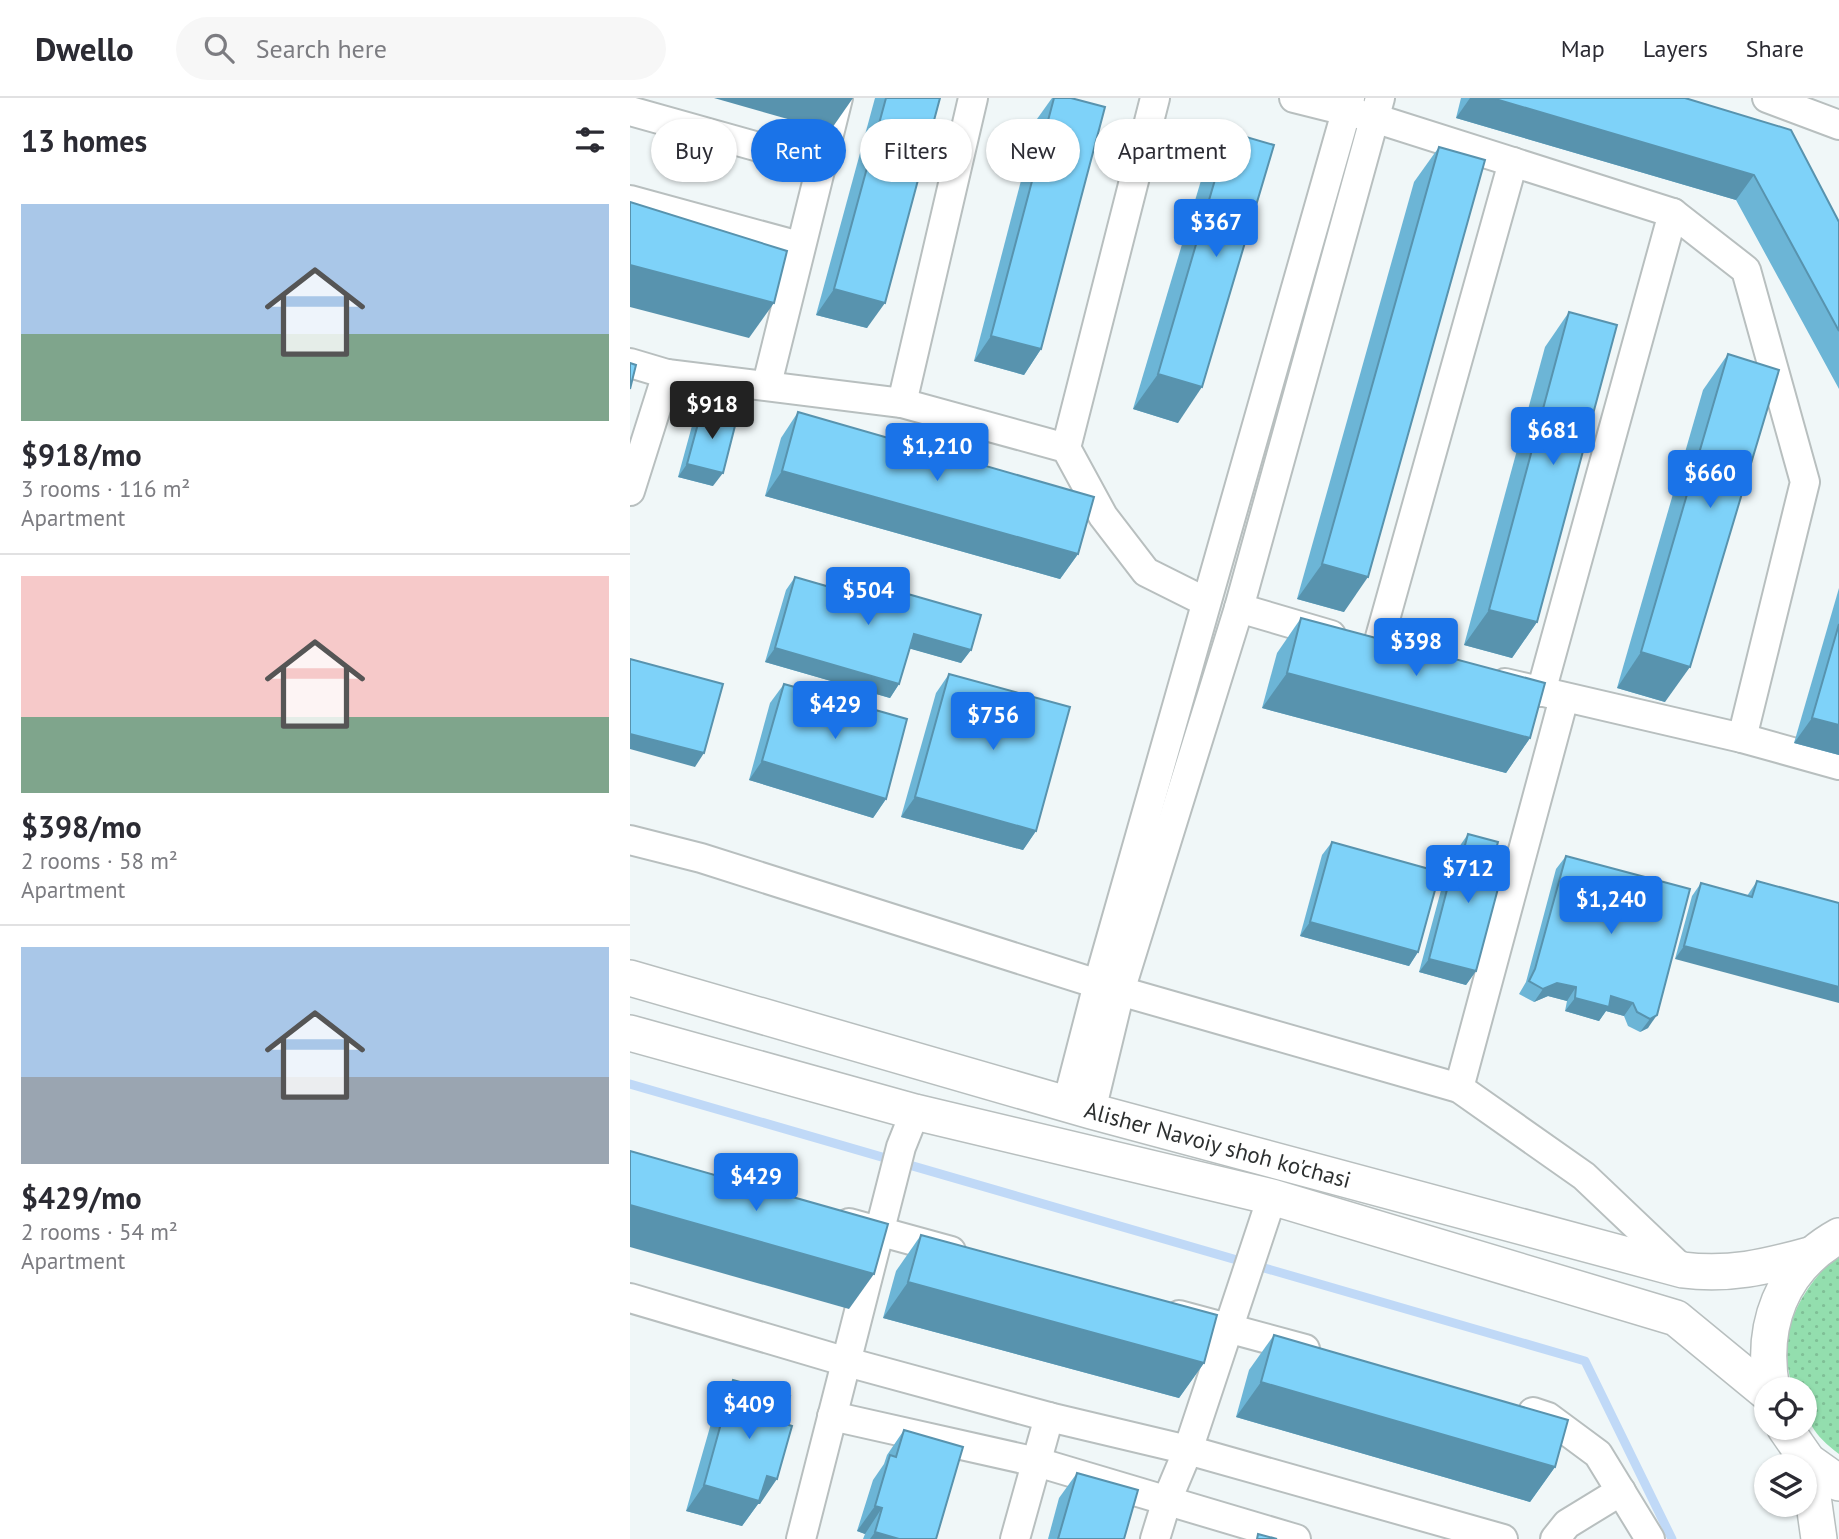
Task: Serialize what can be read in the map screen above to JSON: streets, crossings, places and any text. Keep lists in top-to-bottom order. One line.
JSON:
{"streets":{"main road":["Alisher Navoiy shoh ko'chasi"]},"page":{"header":"Dwello","search":"Search here","nav":["Map","Layers","Share"],"heading":"13 homes","chip":["Buy","Rent","Filters","New","Apartment"],"list":[{"name":"$918/mo","note":"3 rooms · 116 m² · Apartment"},{"name":"$398/mo","note":"2 rooms · 58 m² · Apartment"},{"name":"$429/mo","note":"2 rooms · 54 m² · Apartment"}],"price":["$367","$918","$681","$1,210","$660","$504","$398","$429","$756","$712","$1,240","$429","$409"]}}
